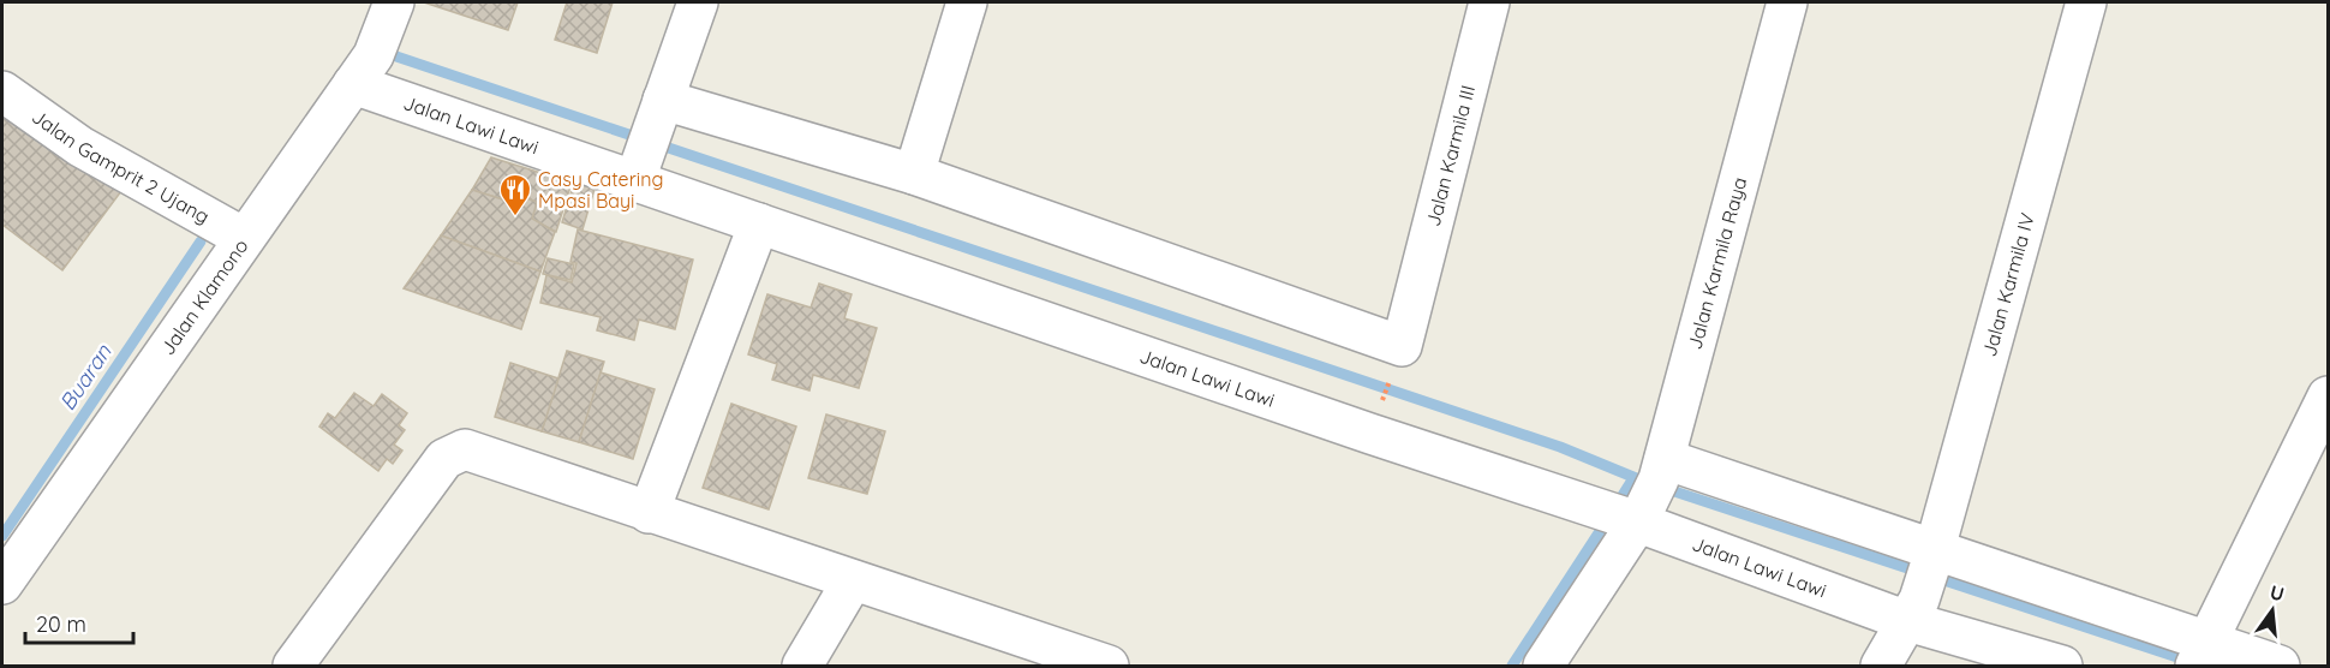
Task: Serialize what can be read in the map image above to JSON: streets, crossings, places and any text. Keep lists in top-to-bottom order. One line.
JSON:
{"streets":{"street":["Jalan Lawi Lawi","Jalan Karmila III","Jalan Gamprit 2 Ujang","Jalan Karmila Raya","Jalan Karmila IV","Jalan Klamono"]},"crossings":[["Jalan Lawi Lawi","Jalan Karmila Raya"],["Jalan Lawi Lawi","Jalan Karmila IV"],["Jalan Lawi Lawi","Jalan Klamono"],["Jalan Gamprit 2 Ujang","Jalan Klamono"]],"water":["Buaran"],"places":{"restaurant":["Casy Catering Mpasi Bayi"]},"scale_bar":"20 m","north":"top"}
